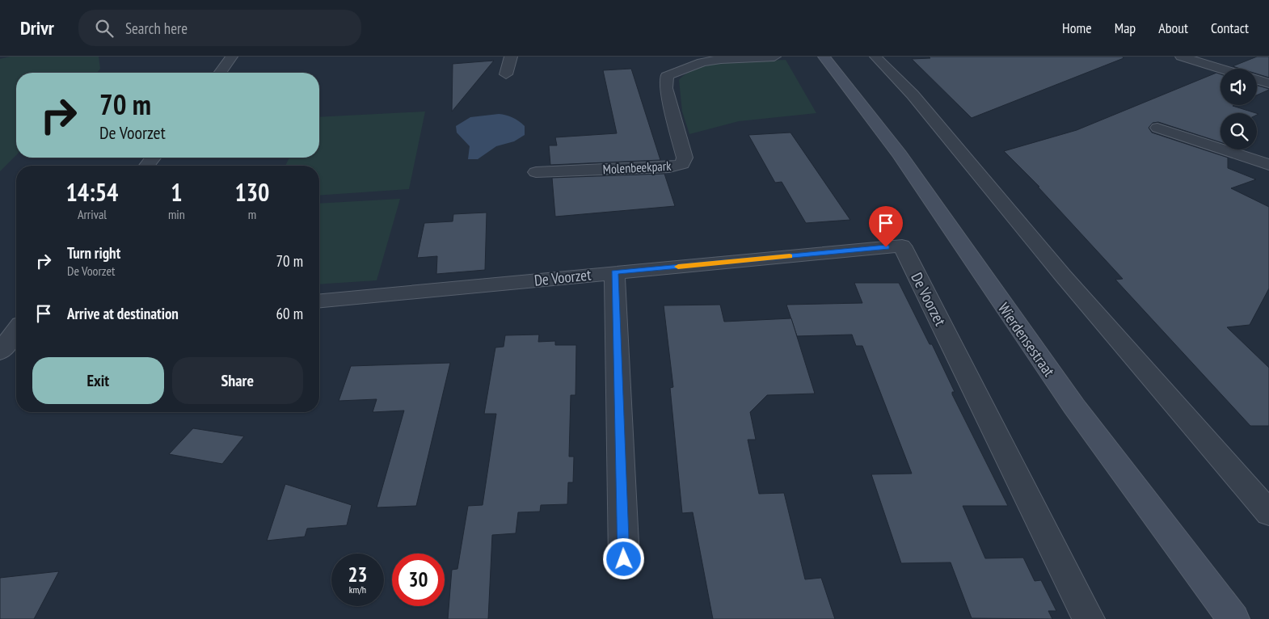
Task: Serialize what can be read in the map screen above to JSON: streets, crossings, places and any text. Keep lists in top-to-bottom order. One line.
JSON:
{"streets":{"main road":["Wierdensestraat"],"street":["Molenbeekpark","De Voorzet"]},"page":{"header":"Drivr","search":"Search here","nav":["Home","Map","About","Contact"],"turn":["70 m","De Voorzet"],"eta":["14:54","Arrival","1","min","130","m"],"list":[{"name":"Turn right","note":"De Voorzet","value":"70 m"},{"name":"Arrive at destination","value":"60 m"}],"buttons":["Exit","Share"],"speed":"23 km/h","limit":"30"}}
